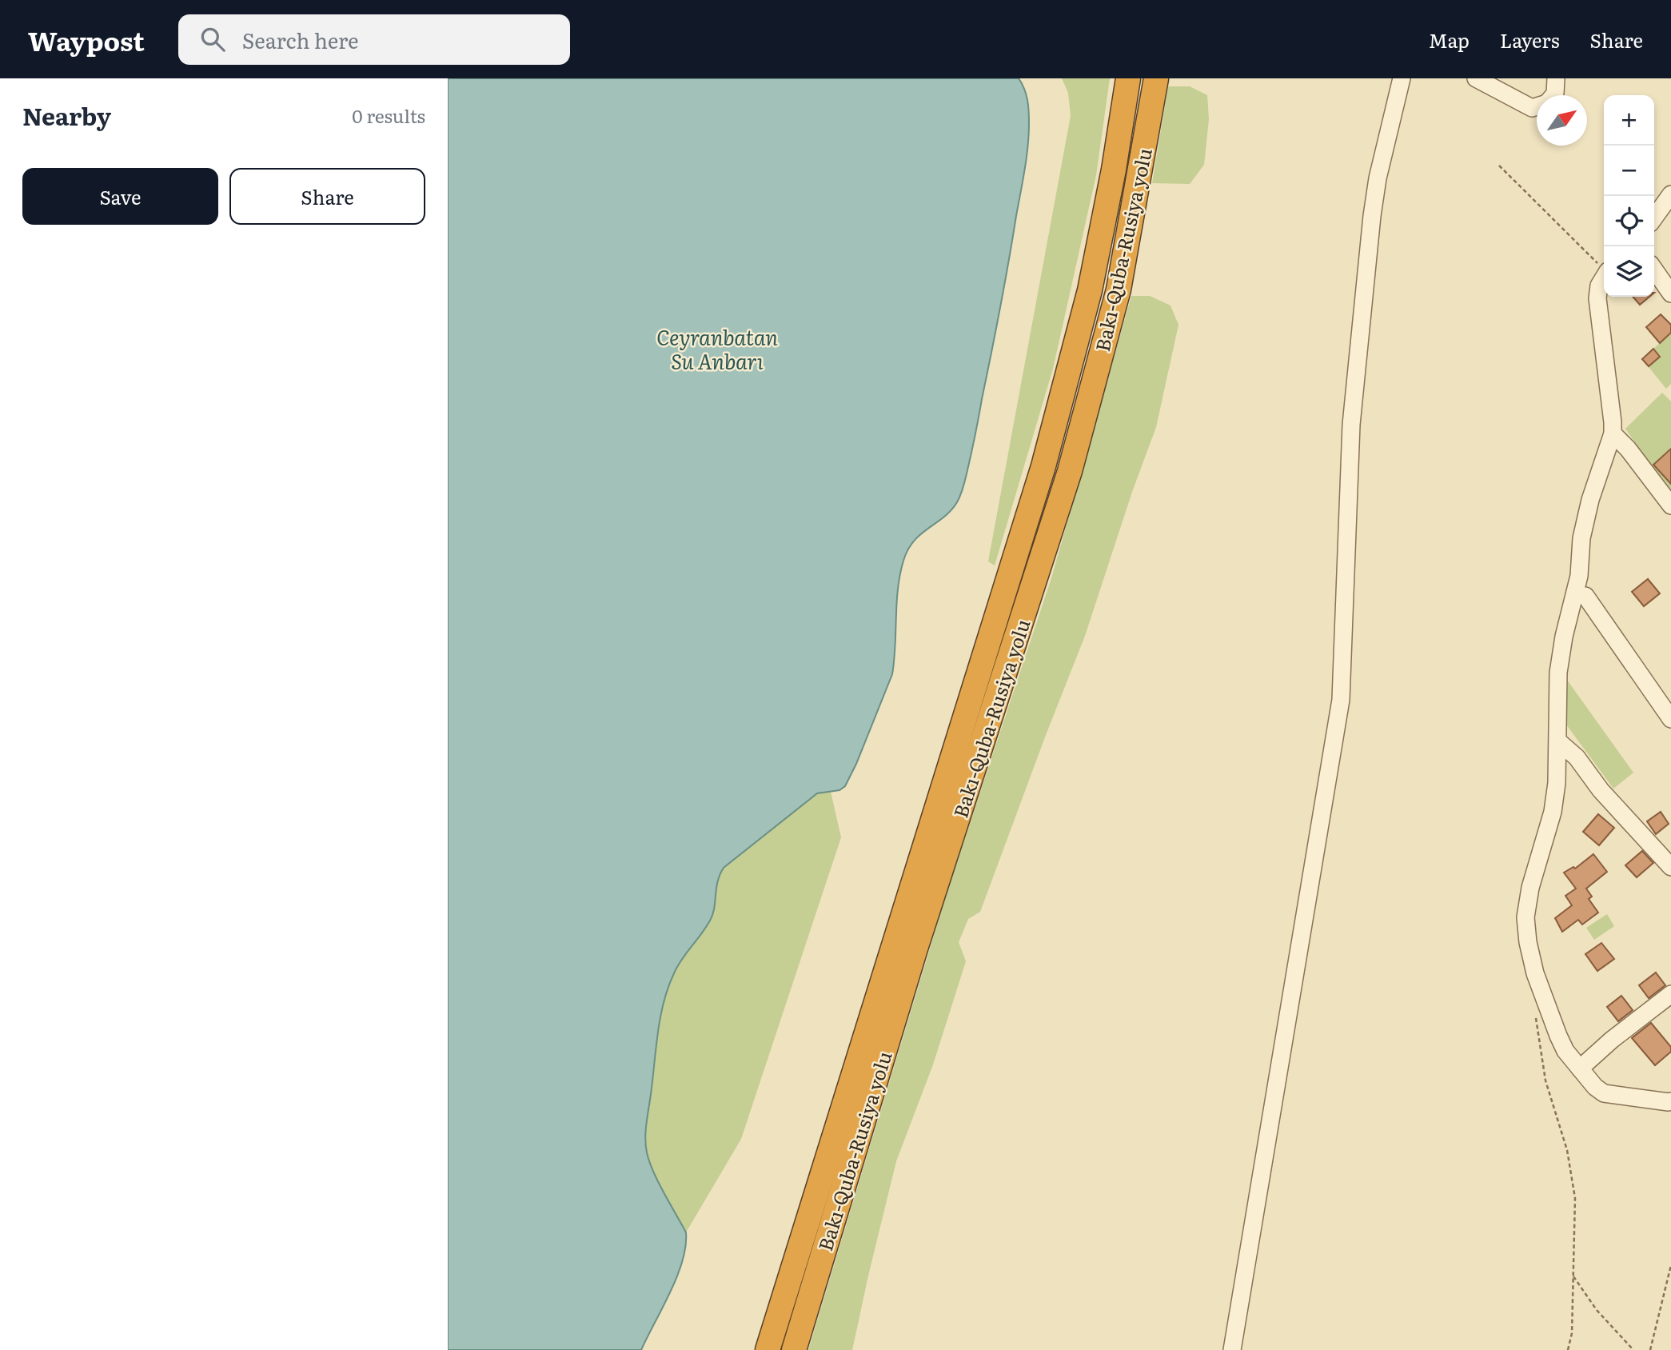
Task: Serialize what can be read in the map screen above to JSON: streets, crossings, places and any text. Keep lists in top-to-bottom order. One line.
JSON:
{"streets":{"highway":["Bakı-Quba-Rusiya yolu"]},"water":["Ceyranbatan Su Anbarı"],"north":"top right","page":{"header":"Waypost","search":"Search here","nav":["Map","Layers","Share"],"heading":["Nearby","0 results"],"map_buttons":["+","−"],"buttons":["Save","Share"]}}
